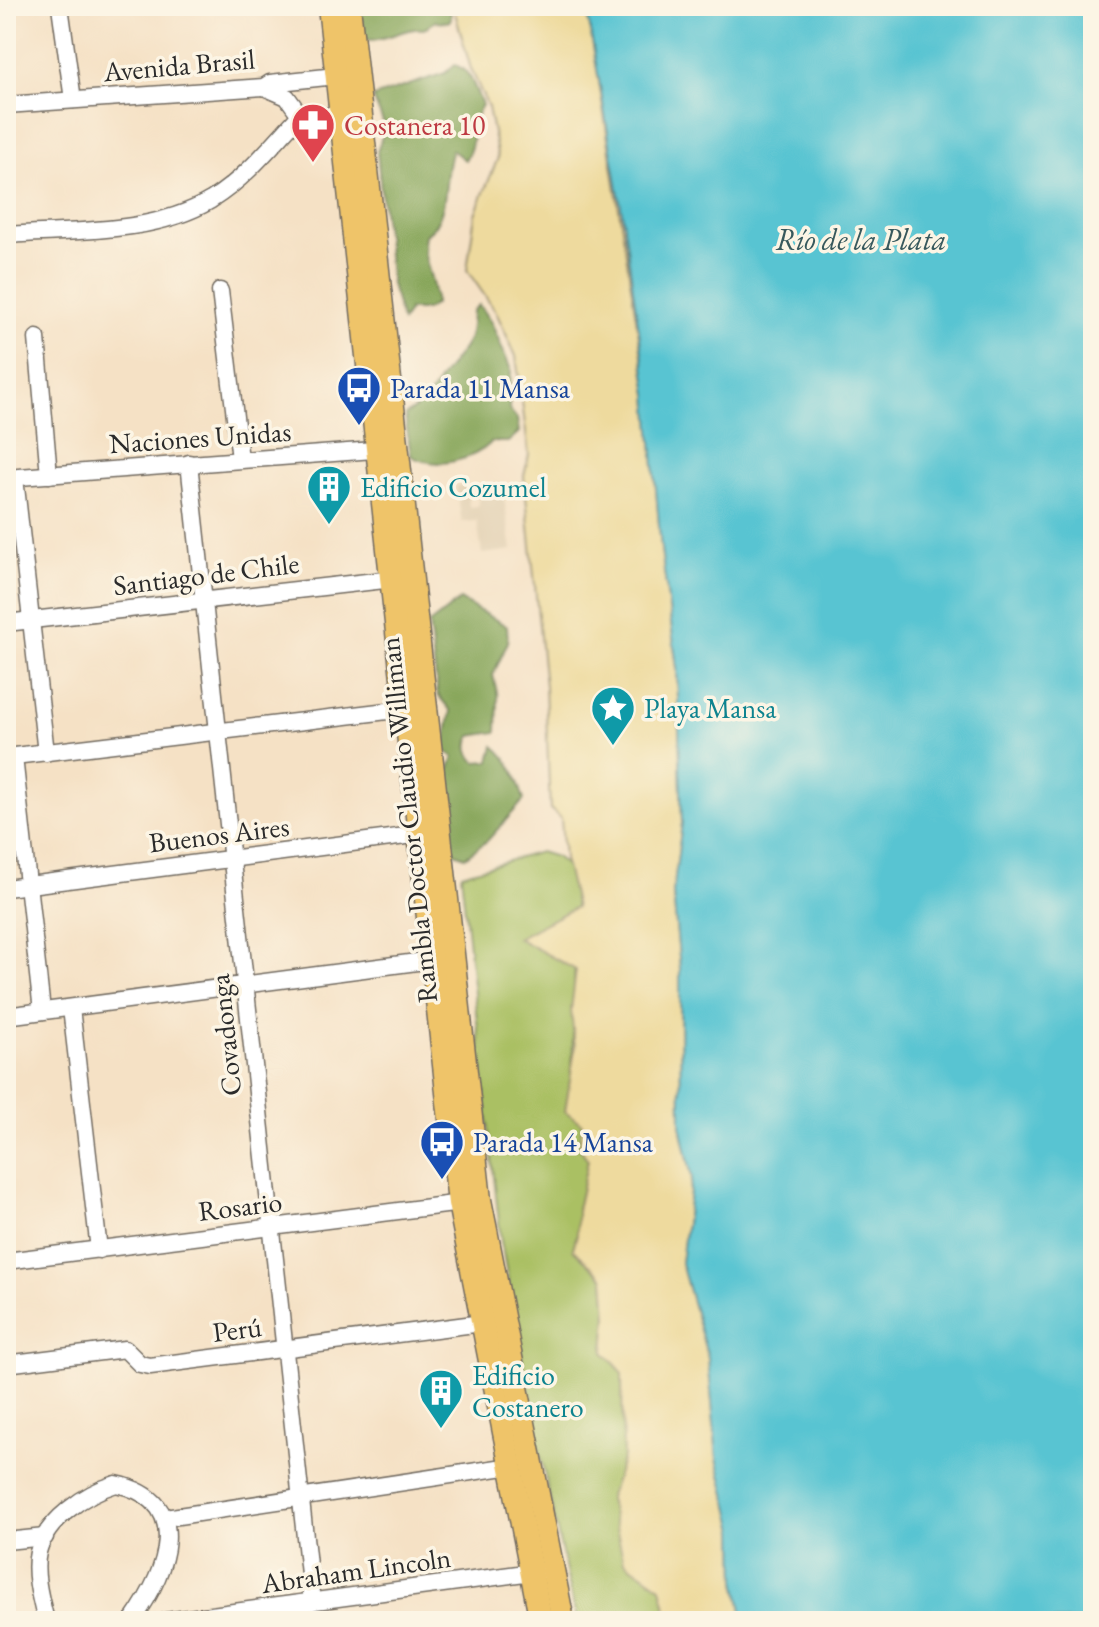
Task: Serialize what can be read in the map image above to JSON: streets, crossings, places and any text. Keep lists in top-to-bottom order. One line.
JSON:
{"streets":{"main road":["Rambla Doctor Claudio Williman"],"street":["Avenida Brasil","Naciones Unidas","Santiago de Chile","Buenos Aires","Covadonga","Rosario","Perú","Abraham Lincoln"]},"crossings":[["Avenida Brasil","Rambla Doctor Claudio Williman"],["Naciones Unidas","Rambla Doctor Claudio Williman"],["Naciones Unidas","Covadonga"],["Santiago de Chile","Rambla Doctor Claudio Williman"],["Santiago de Chile","Covadonga"],["Rambla Doctor Claudio Williman","Buenos Aires"],["Rambla Doctor Claudio Williman","Rosario"],["Rambla Doctor Claudio Williman","Perú"],["Rambla Doctor Claudio Williman","Abraham Lincoln"],["Buenos Aires","Covadonga"],["Covadonga","Rosario"],["Covadonga","Perú"],["Covadonga","Abraham Lincoln"]],"water":["Río de la Plata"],"places":{"pharmacy":["Costanera 10"],"bus stop":["Parada 11 Mansa","Parada 14 Mansa"],"building":["Edificio Cozumel","Edificio Costanero"],"place":["Playa Mansa"]}}
